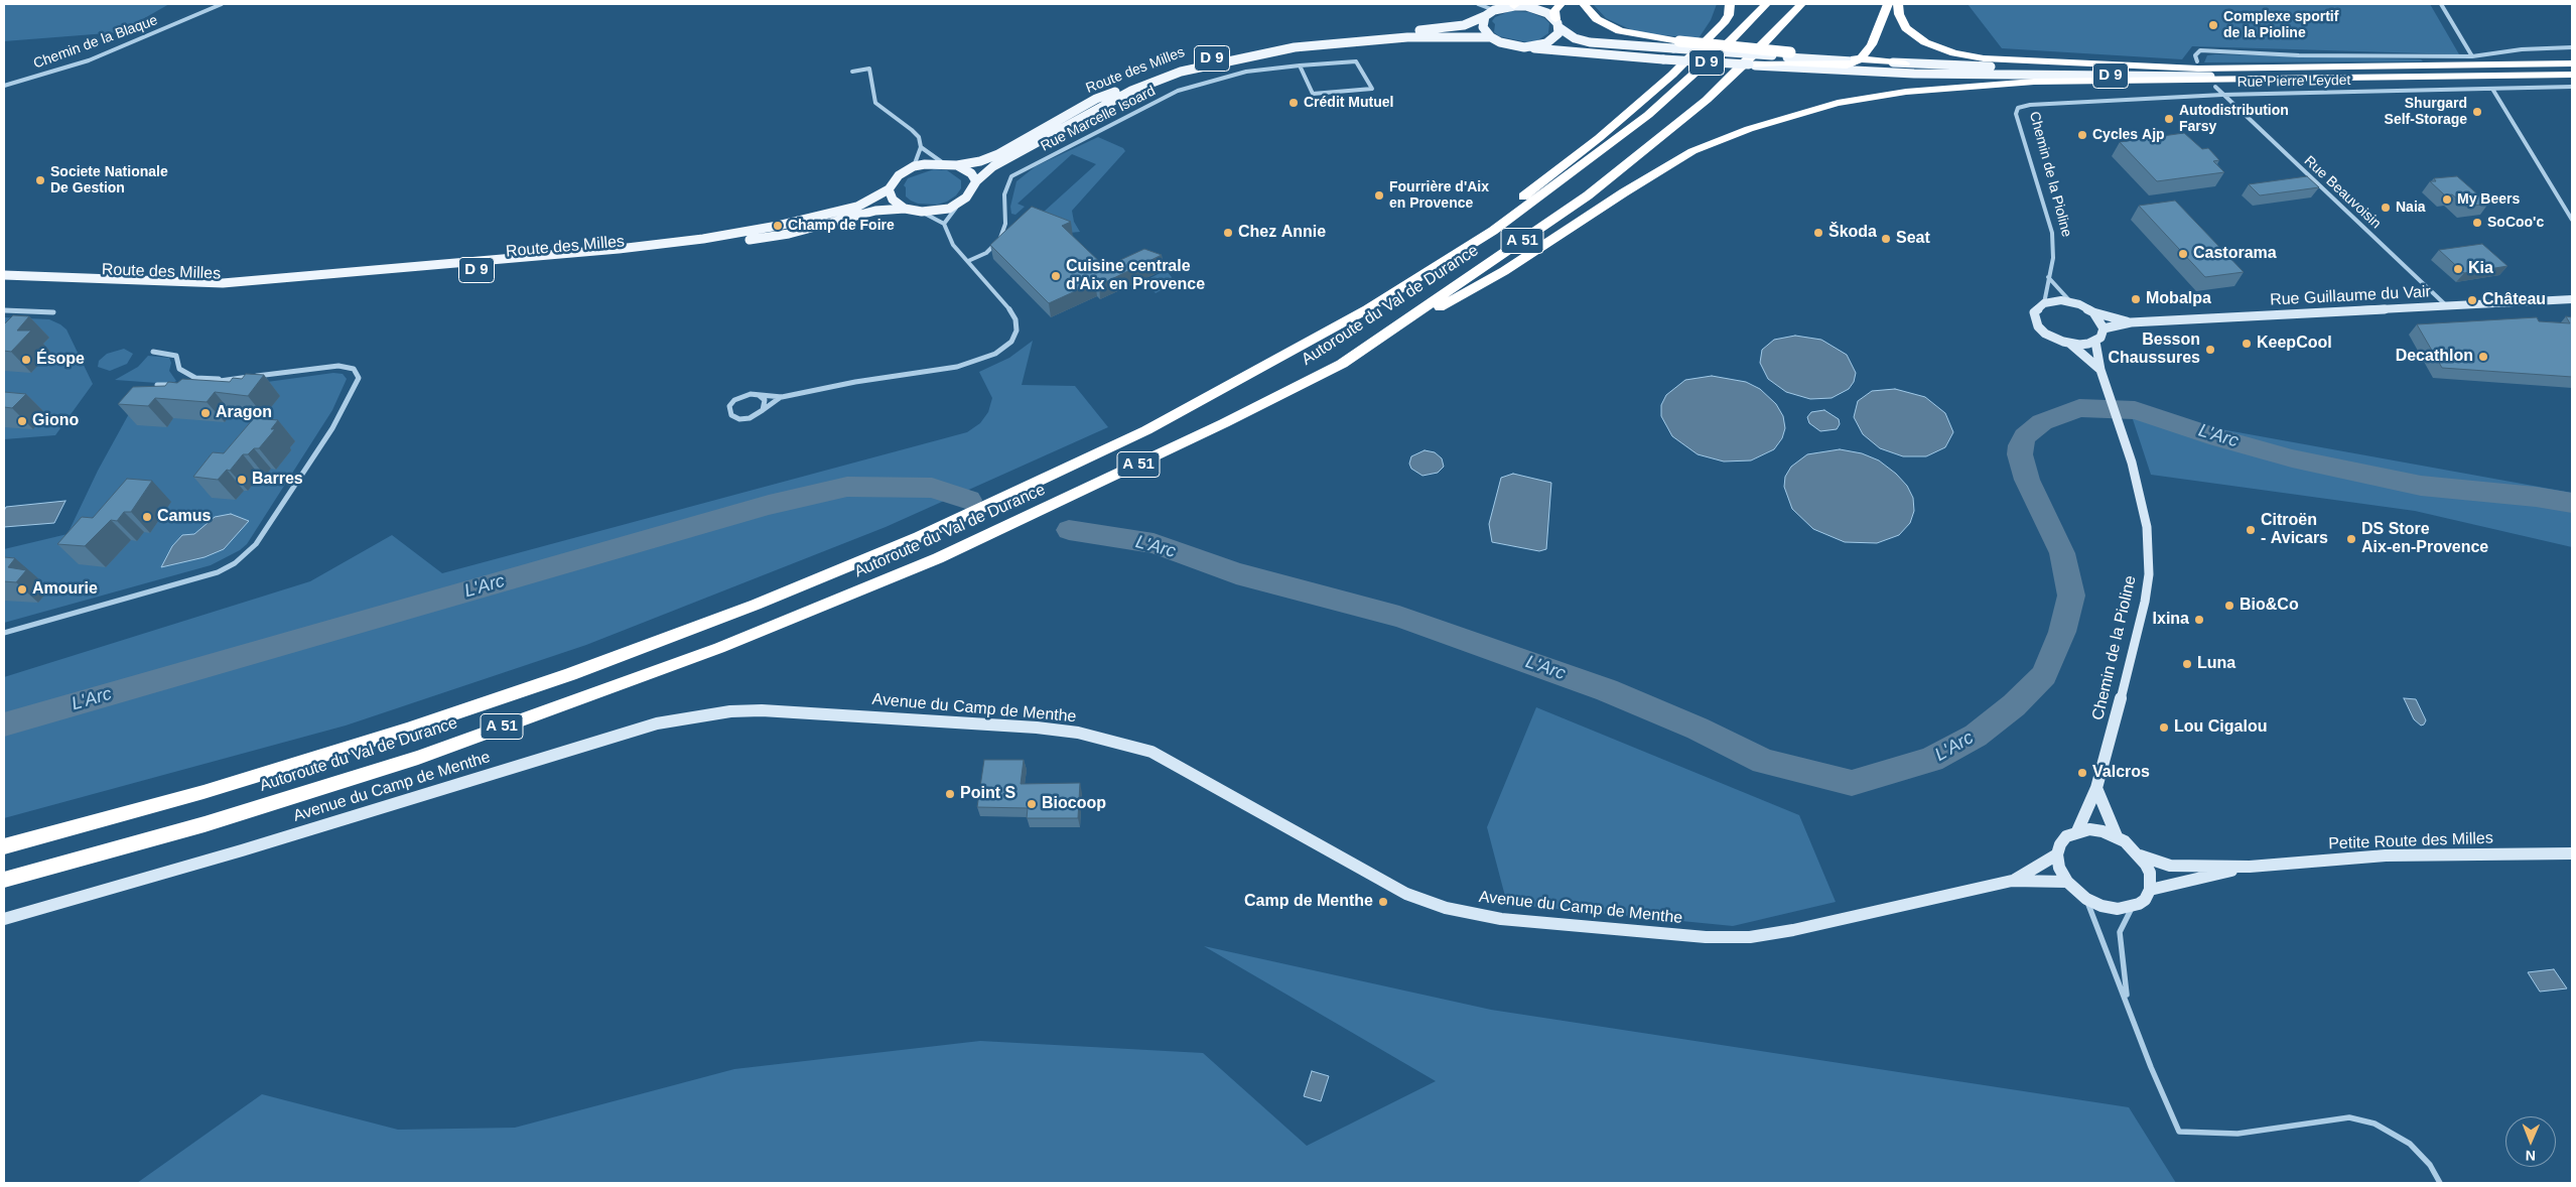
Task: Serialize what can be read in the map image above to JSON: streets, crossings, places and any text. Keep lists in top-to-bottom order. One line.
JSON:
{"streets":{"highway":["D 9","A 51","Autoroute du Val de Durance"],"main road":["Route des Milles","Chemin de la Pioline","Rue Guillaume du Vair","Avenue du Camp de Menthe","Petite Route des Milles"],"street":["Chemin de la Blaque","Rue Pierre Leydet","Rue Marcelle Isoard","Rue Beauvoisin"]},"crossings":[["D 9","Route des Milles"],["Rue Pierre Leydet","Chemin de la Pioline"],["Rue Pierre Leydet","Rue Beauvoisin"],["Chemin de la Pioline","Rue Guillaume du Vair"],["Chemin de la Pioline","Avenue du Camp de Menthe"],["Chemin de la Pioline","Petite Route des Milles"],["Rue Beauvoisin","Rue Guillaume du Vair"],["Avenue du Camp de Menthe","Petite Route des Milles"]],"water":["L'Arc"],"places":["Complexe sportif de la Pioline","Crédit Mutuel","Shurgard Self-Storage","Autodistribution Farsy","Cycles Ajp","Societe Nationale De Gestion","Fourrière d'Aix en Provence","My Beers","Naia","SoCoo'c","Champ de Foire","Chez Annie","Škoda","Seat","Castorama","Kia","Cuisine centrale d'Aix en Provence","Mobalpa","Château","KeepCool","Besson Chaussures","Decathlon","Ésope","Aragon","Giono","Barres","Camus","Citroën - Avicars","DS Store Aix-en-Provence","Amourie","Bio&Co","Ixina","Luna","Lou Cigalou","Valcros","Point S","Biocoop","Camp de Menthe"],"north":"bottom"}
